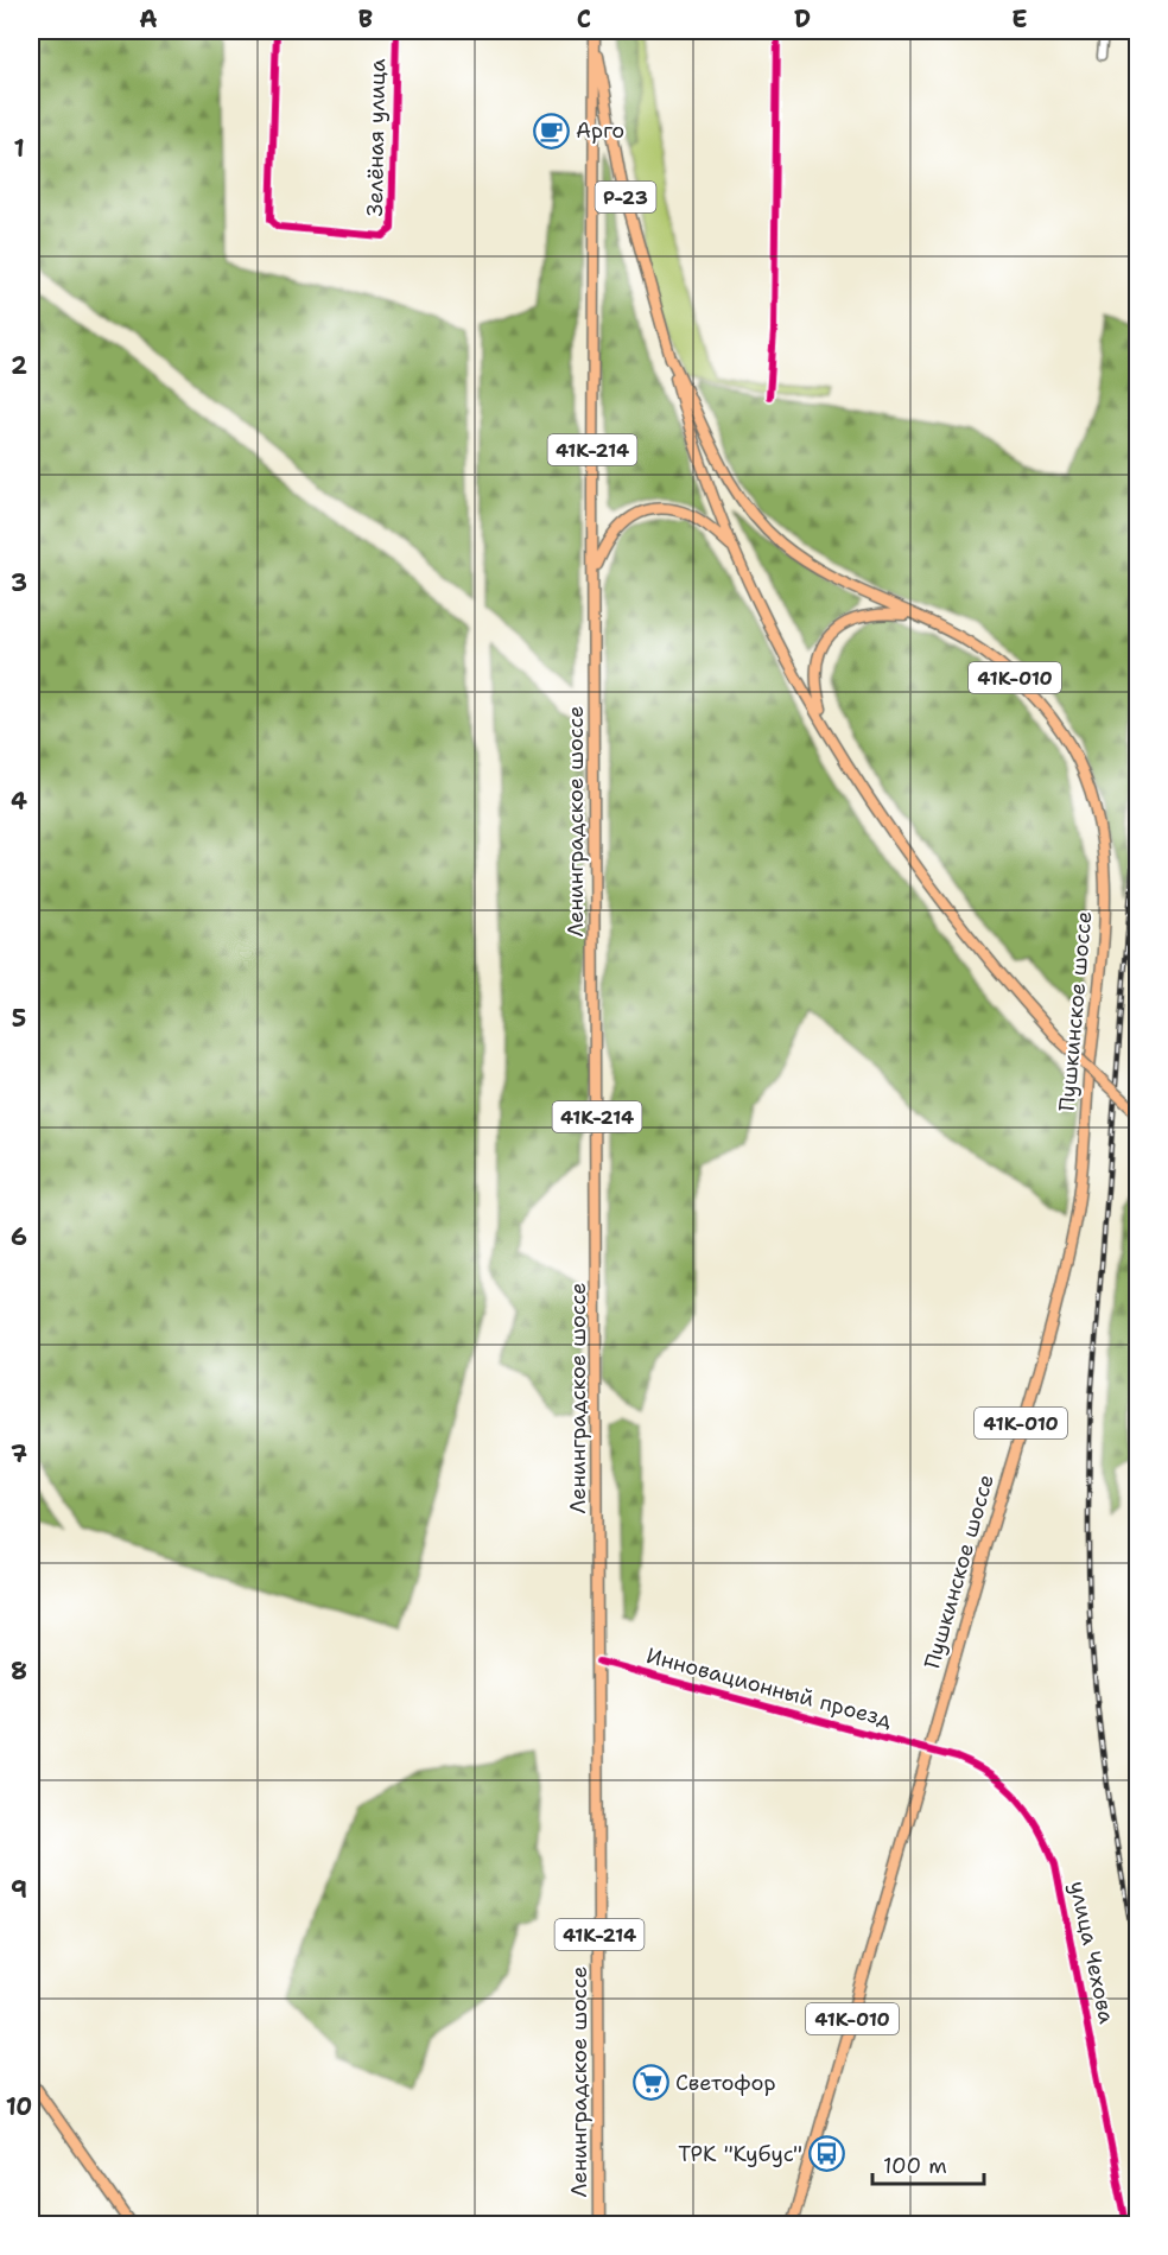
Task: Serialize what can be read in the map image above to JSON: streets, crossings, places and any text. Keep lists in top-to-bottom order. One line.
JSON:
{"streets":{"main road":["Р-23","41К-214","41К-010","Ленинградское шоссе","Пушкинское шоссе"],"street":["Зелёная улица","Инновационный проезд","улица Чехова"]},"crossings":[["Р-23","41К-214"],["Р-23","Пушкинское шоссе"],["41К-214","Ленинградское шоссе"],["Ленинградское шоссе","Инновационный проезд"],["Пушкинское шоссе","Инновационный проезд"],["Пушкинское шоссе","улица Чехова"],["Инновационный проезд","улица Чехова"]],"places":{"cafe":["Арго"],"supermarket":["Светофор"],"bus stop":["ТРК \"Кубус\""]},"scale_bar":"100 m","grid":{"columns":["A","B","C","D","E"],"rows":["1","2","3","4","5","6","7","8","9","10"]}}
